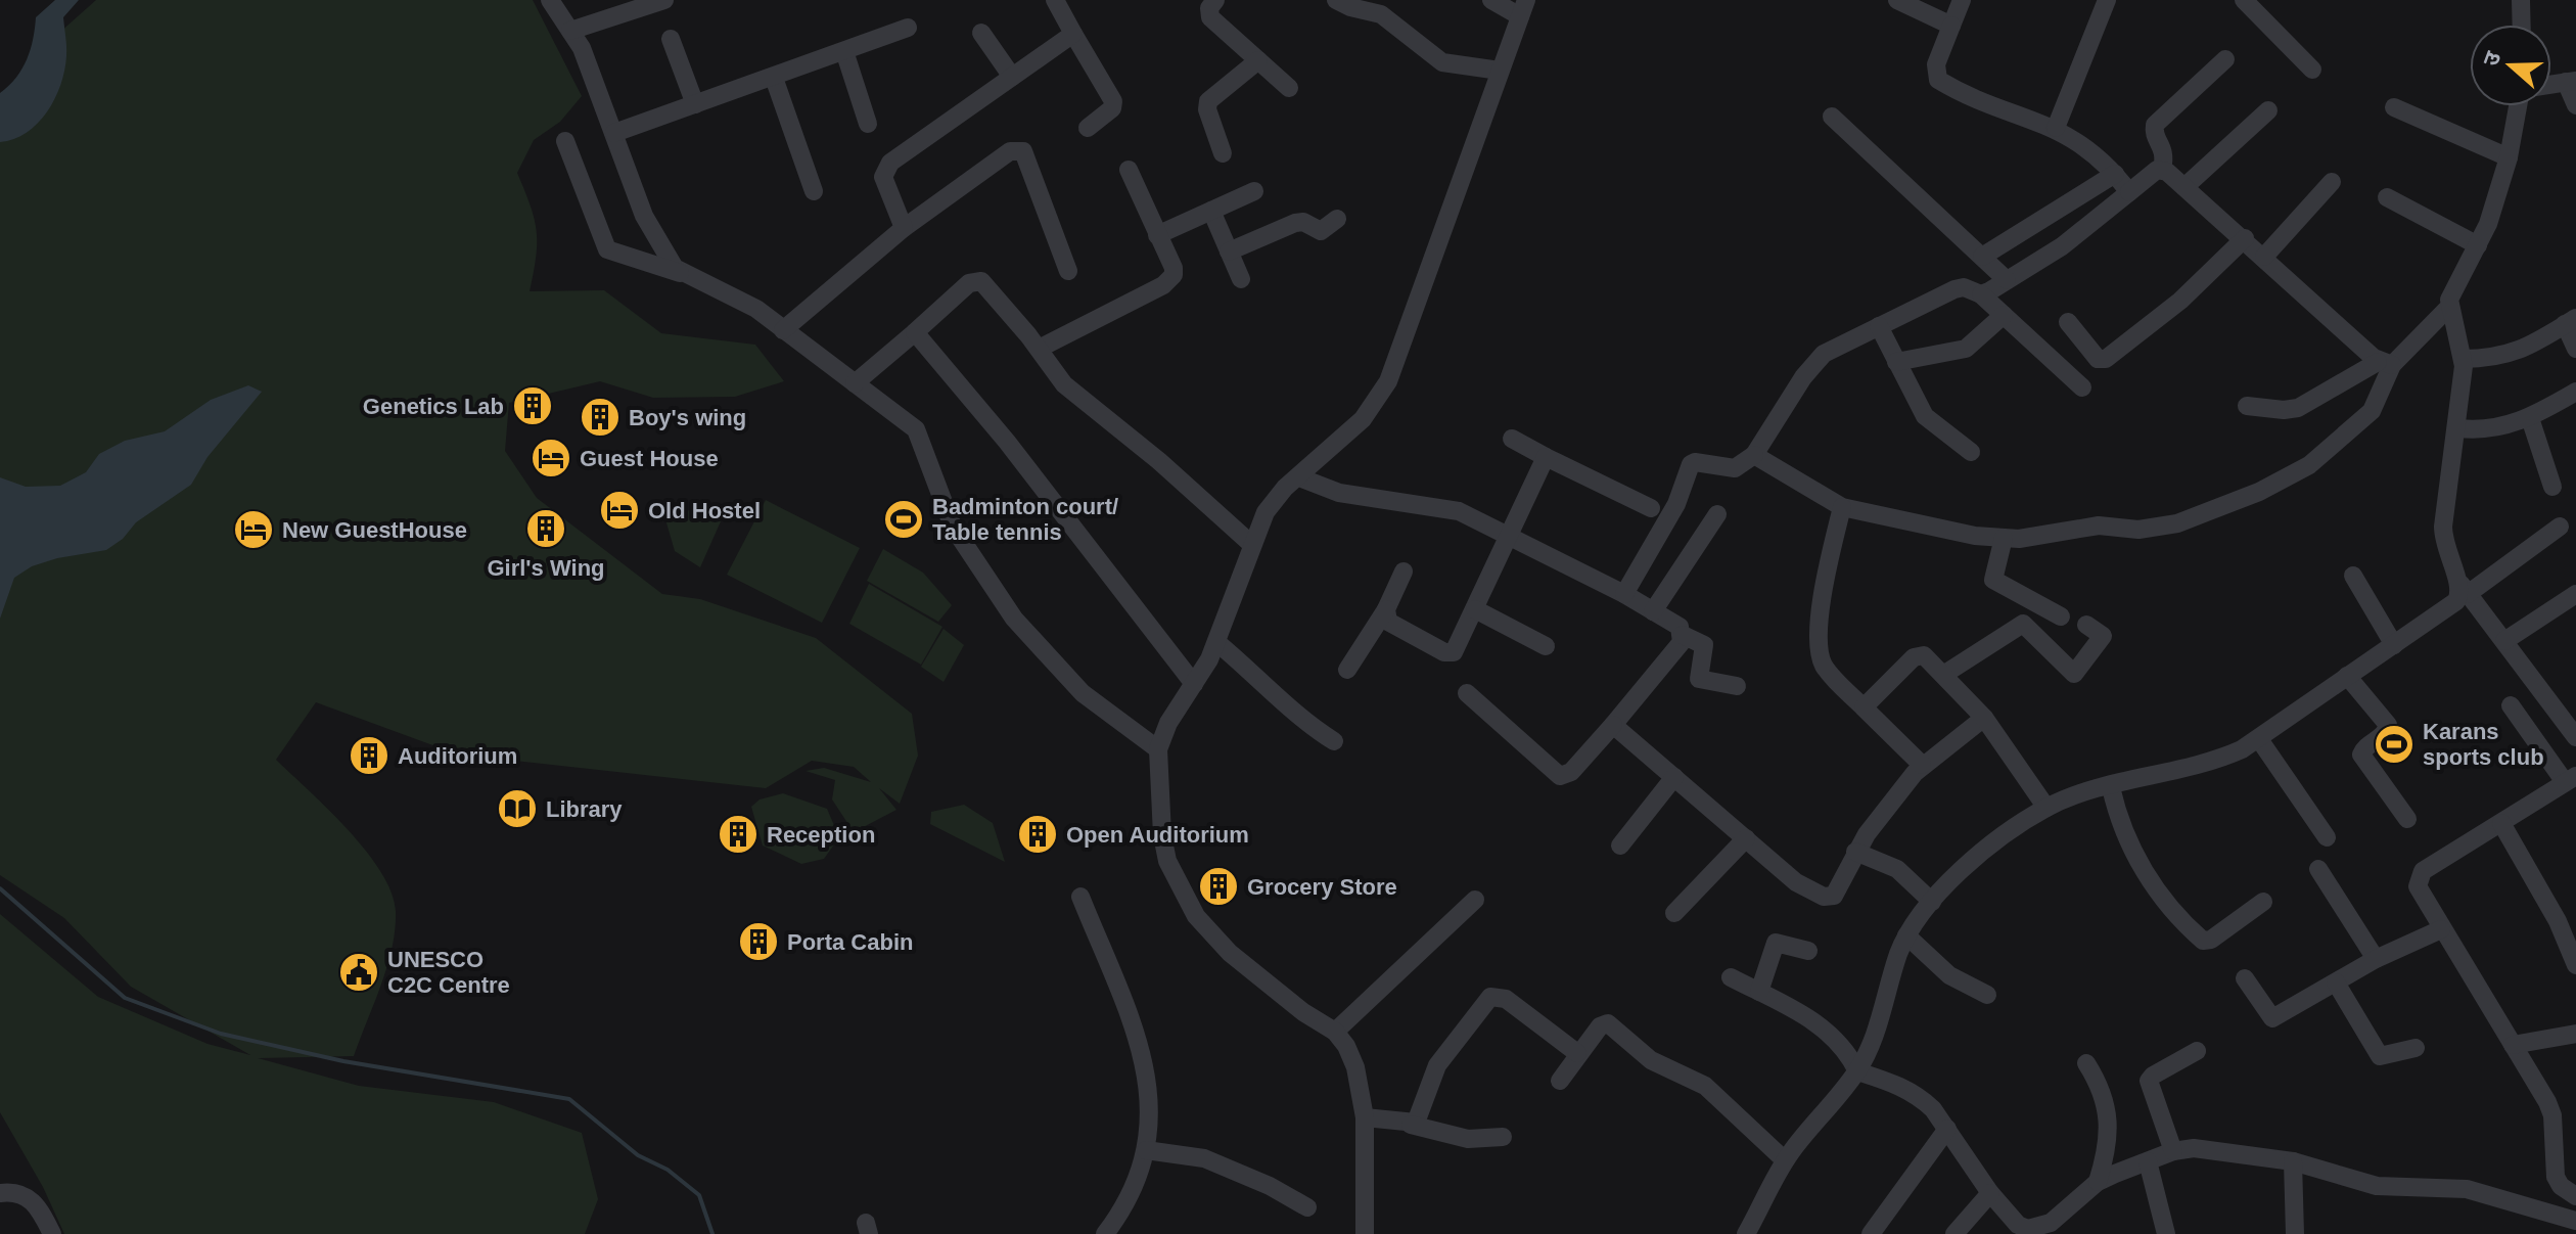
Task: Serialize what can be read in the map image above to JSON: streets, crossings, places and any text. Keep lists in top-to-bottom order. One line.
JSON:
{"places":{"building":["Genetics Lab","Boy's wing","Girl's Wing","Auditorium","Reception","Open Auditorium","Grocery Store","Porta Cabin"],"hotel":["Guest House","Old Hostel","New GuestHouse"],"sports":["Badminton court/ Table tennis","Karans sports club"],"library":["Library"],"public building":["UNESCO C2C Centre"]},"north":"left"}
